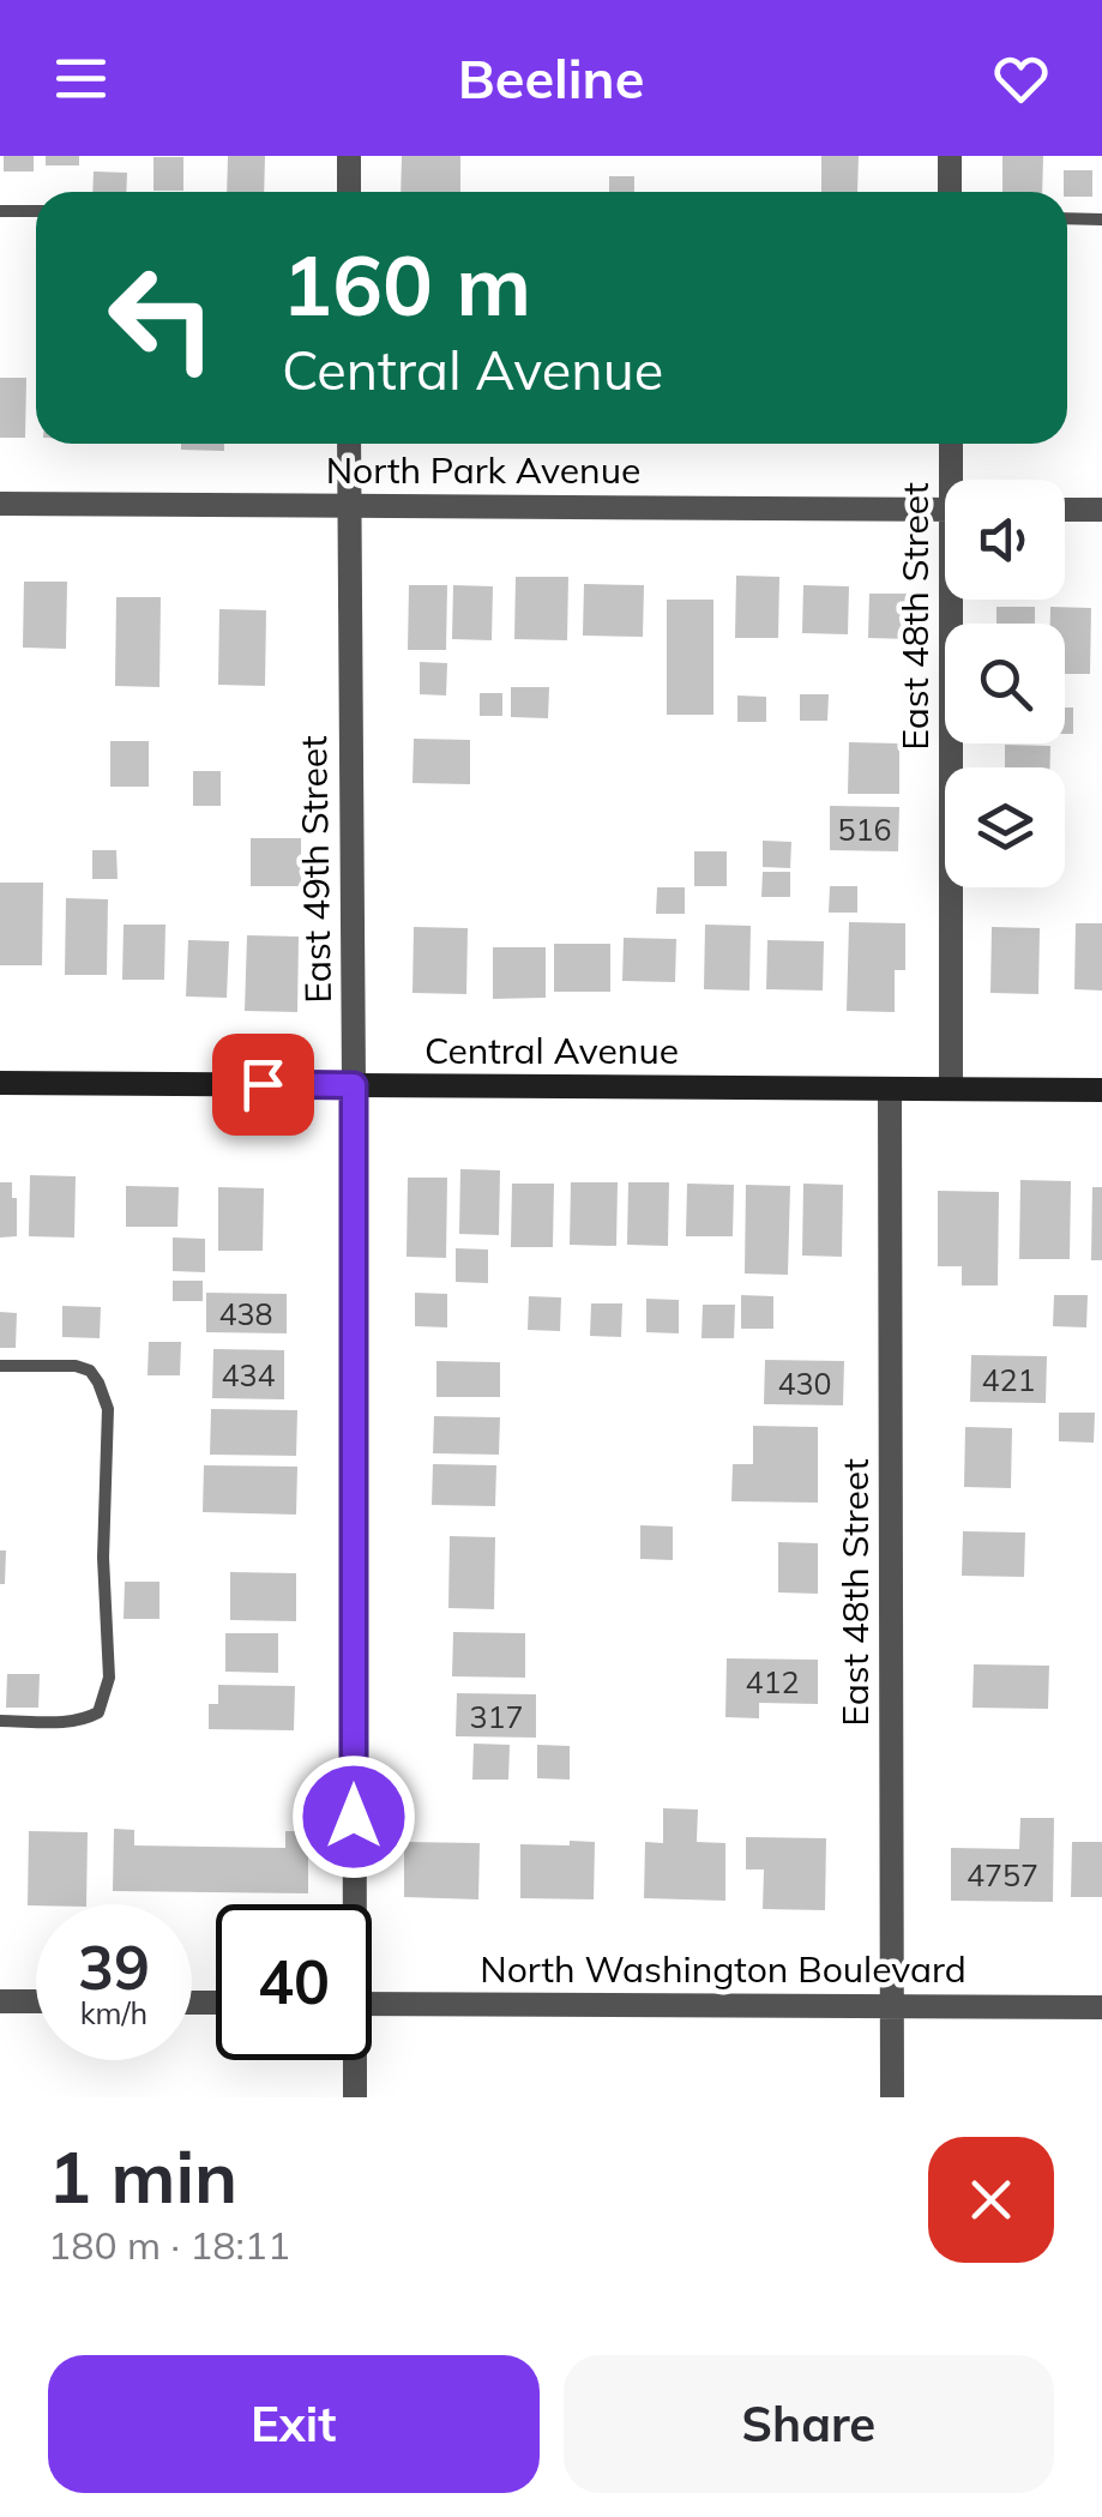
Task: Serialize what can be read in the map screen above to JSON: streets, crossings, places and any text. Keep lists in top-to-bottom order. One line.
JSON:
{"streets":{"main road":["Central Avenue"],"street":["North Park Avenue","East 48th Street","East 49th Street","North Washington Boulevard"]},"crossings":[["North Park Avenue","East 49th Street"],["East 48th Street","Central Avenue"],["East 48th Street","North Washington Boulevard"],["East 49th Street","Central Avenue"]],"house_numbers":["516","438","434","421","430","412","317","4757"],"page":{"header":"Beeline","turn":["160 m","Central Avenue"],"speed":"39 km/h","limit":"40","heading":["1 min","180 m · 18:11"],"buttons":["Exit","Share"]}}
